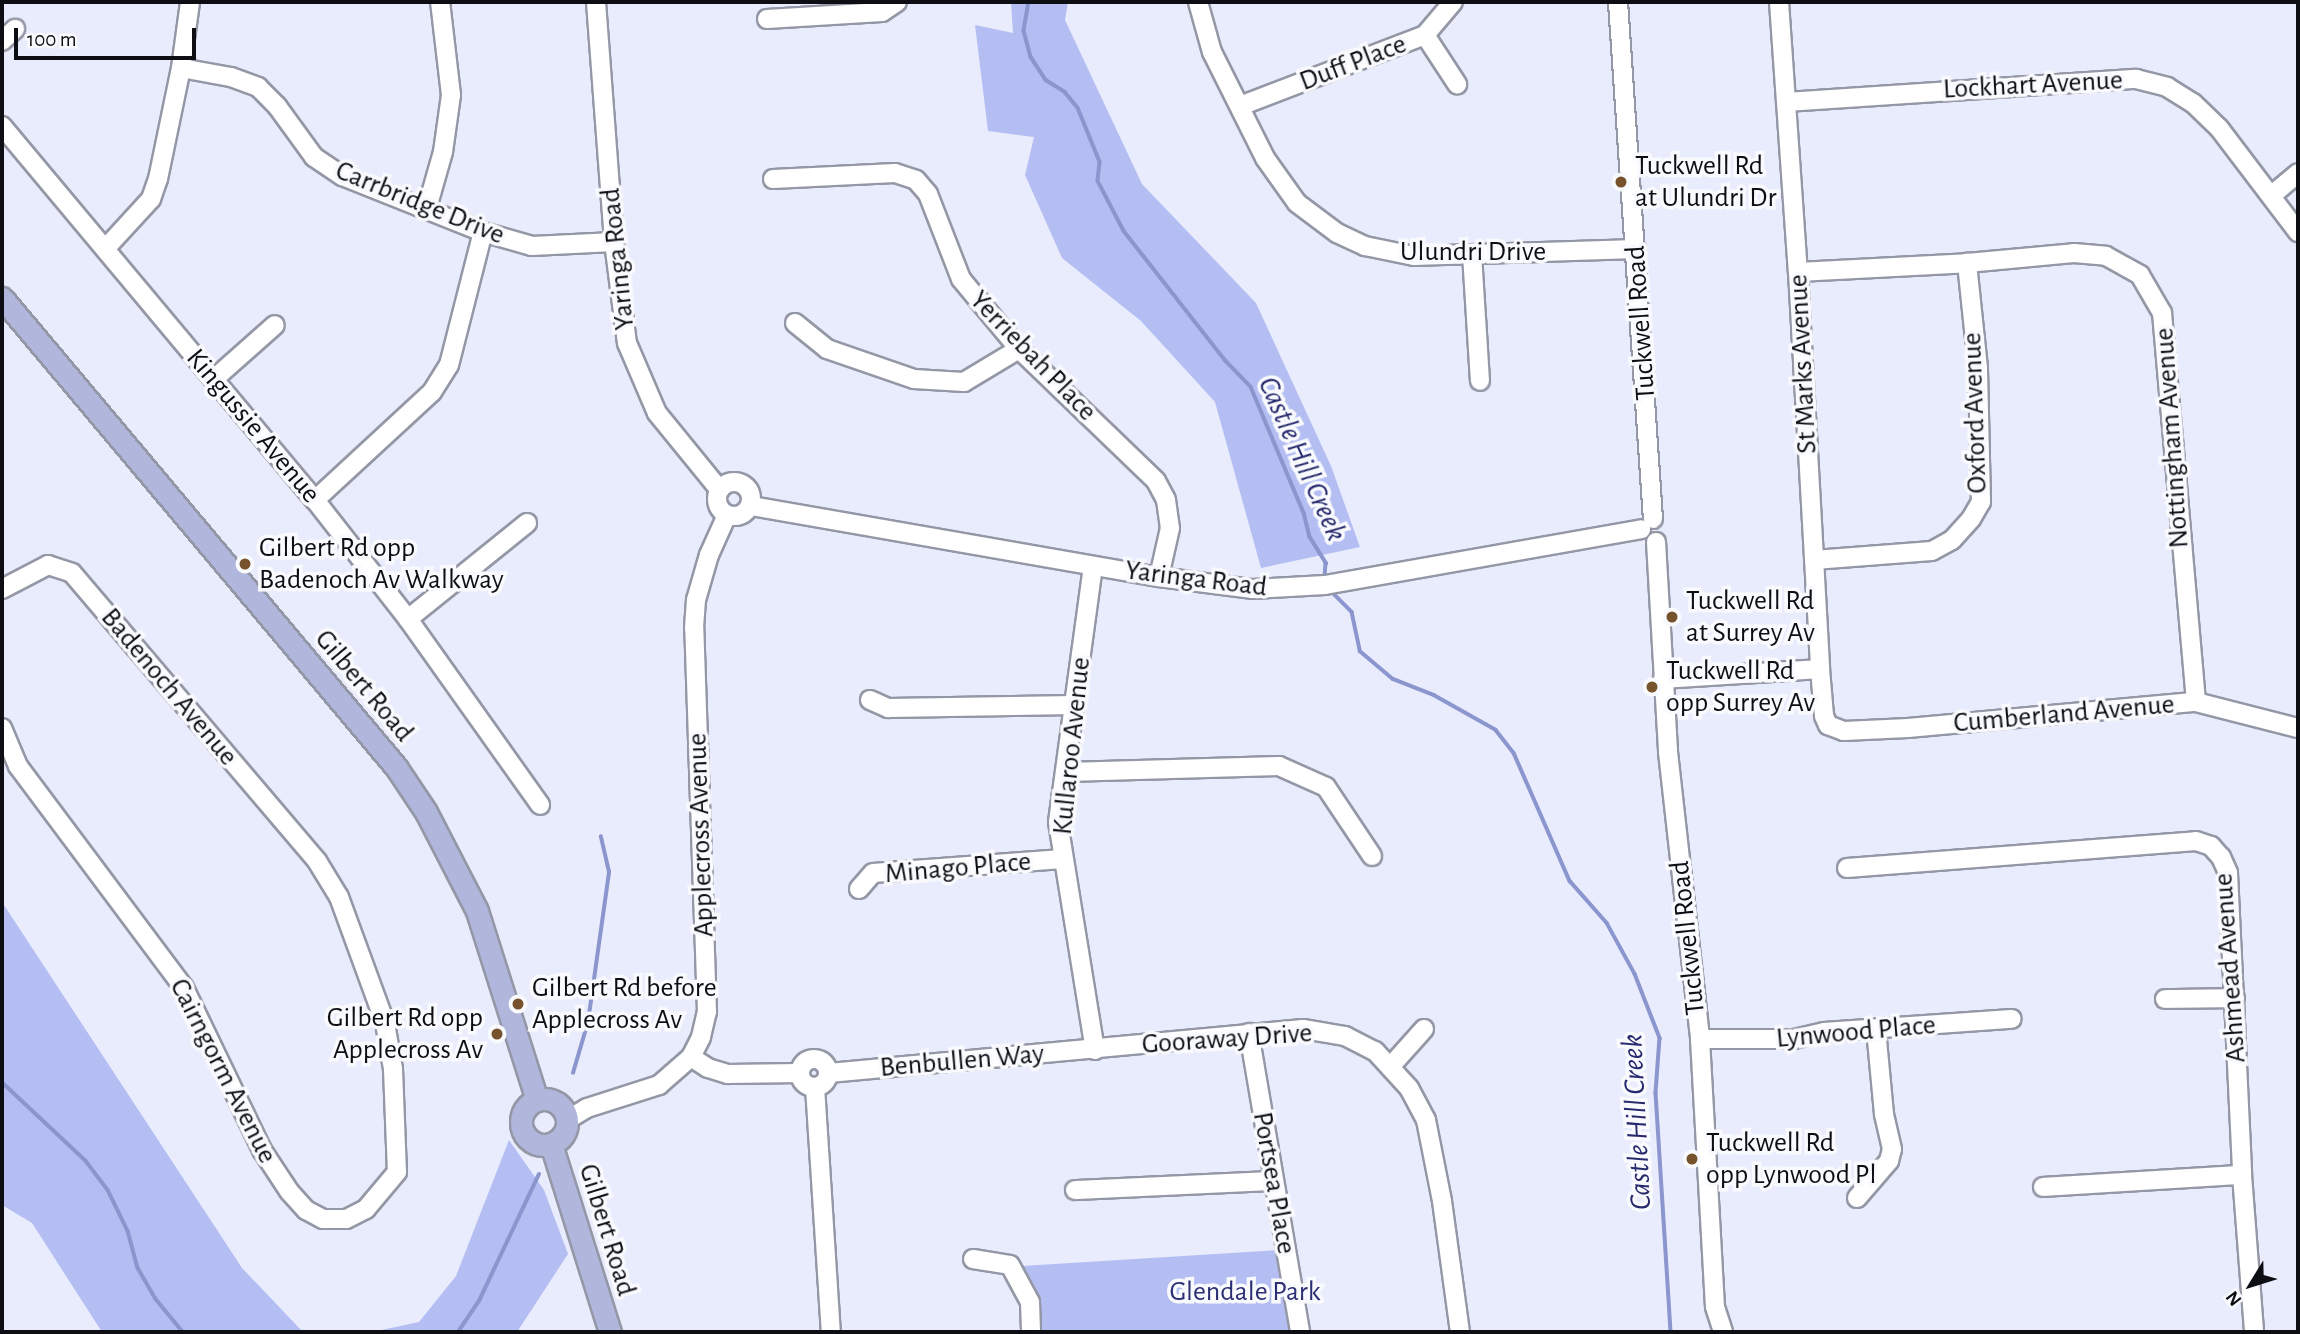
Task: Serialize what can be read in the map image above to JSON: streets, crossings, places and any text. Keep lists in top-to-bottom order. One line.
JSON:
{"streets":{"main road":["Gilbert Road"],"street":["Duff Place","Lockhart Avenue","Carrbridge Drive","Ulundri Drive","Yaringa Road","Tuckwell Road","Yerriebah Place","St Marks Avenue","Oxford Avenue","Kingussie Avenue","Nottingham Avenue","Badenoch Avenue","Cumberland Avenue","Kullaroo Avenue","Applecross Avenue","Minago Place","Ashmead Avenue","Lynwood Place","Gooraway Drive","Benbullen Way","Cairngorm Avenue","Portsea Place"]},"crossings":[["Duff Place","Ulundri Drive"],["Lockhart Avenue","St Marks Avenue"],["Carrbridge Drive","Yaringa Road"],["Ulundri Drive","Tuckwell Road"],["Yaringa Road","Tuckwell Road"],["Yaringa Road","Yerriebah Place"],["Yaringa Road","Kullaroo Avenue"],["Yaringa Road","Applecross Avenue"],["Tuckwell Road","Lynwood Place"],["St Marks Avenue","Oxford Avenue"],["St Marks Avenue","Nottingham Avenue"],["St Marks Avenue","Cumberland Avenue"],["Oxford Avenue","Nottingham Avenue"],["Nottingham Avenue","Cumberland Avenue"],["Gilbert Road","Applecross Avenue"],["Badenoch Avenue","Cairngorm Avenue"],["Kullaroo Avenue","Minago Place"],["Kullaroo Avenue","Gooraway Drive"],["Kullaroo Avenue","Benbullen Way"],["Gooraway Drive","Benbullen Way"],["Gooraway Drive","Portsea Place"]],"water":["Castle Hill Creek"],"parks":["Glendale Park"],"places":["Tuckwell Rd at Ulundri Dr","Gilbert Rd opp Badenoch Av Walkway","Tuckwell Rd at Surrey Av","Tuckwell Rd opp Surrey Av","Gilbert Rd before Applecross Av","Gilbert Rd opp Applecross Av","Tuckwell Rd opp Lynwood Pl"],"scale_bar":"100 m","north":"bottom left"}
